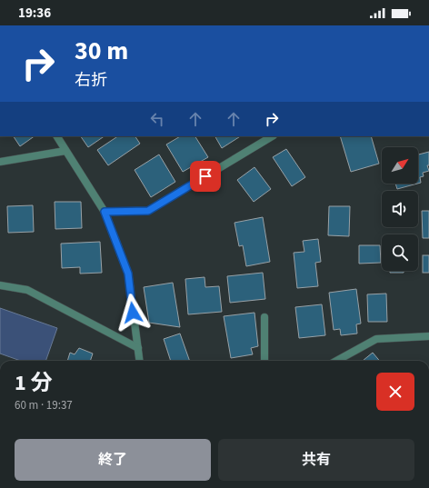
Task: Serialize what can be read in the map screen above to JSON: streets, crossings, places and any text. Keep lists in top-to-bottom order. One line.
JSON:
{"north":"top right","page":{"status":"19:36","turn":["30 m","右折"],"heading":["1 分","60 m · 19:37"],"buttons":["終了","共有"]}}
